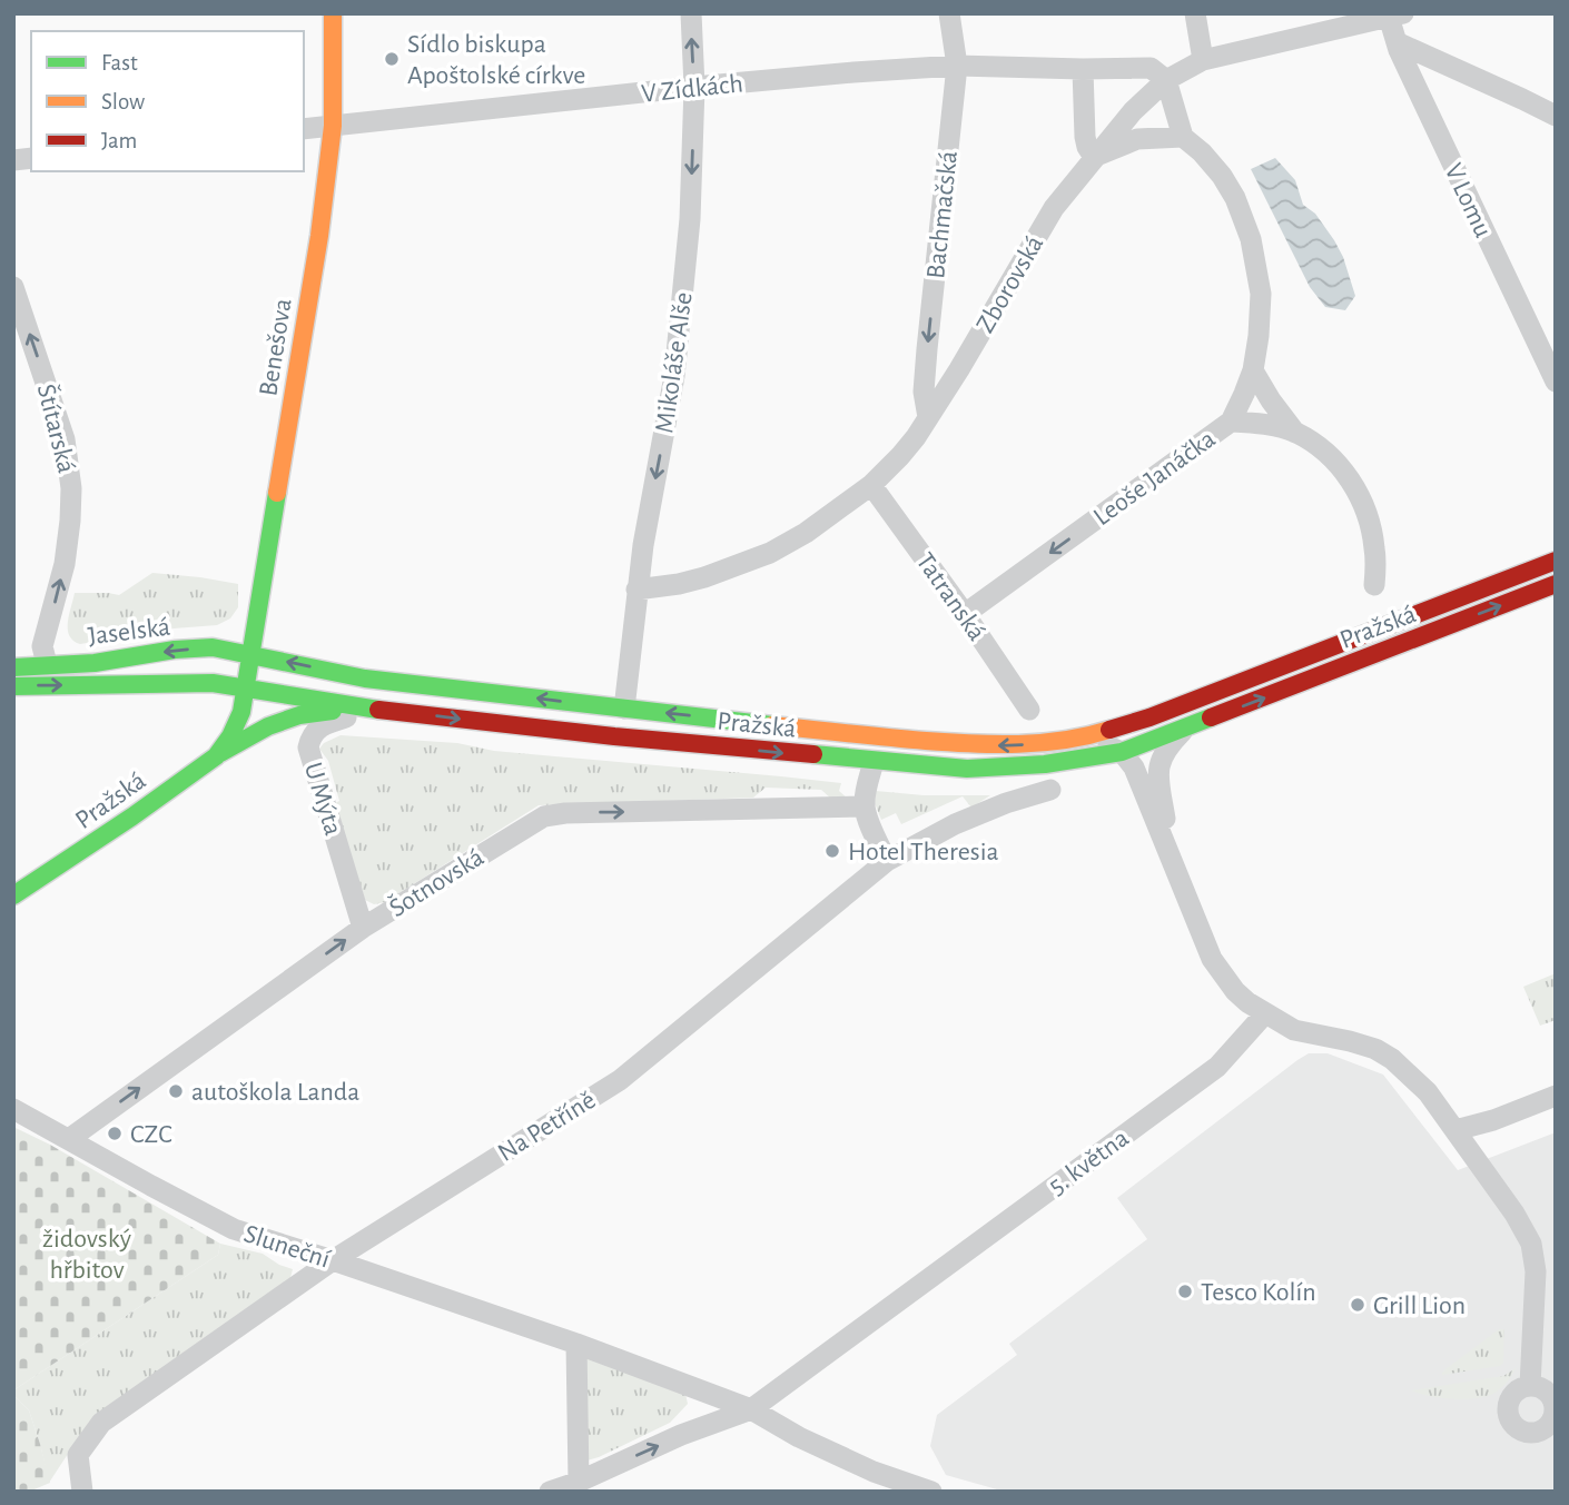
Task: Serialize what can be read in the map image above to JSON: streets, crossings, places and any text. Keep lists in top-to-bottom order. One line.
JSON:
{"streets":{"street":["V Zídkách","V Lomu","Bachmačská","Zborovská","Benešova","Mikoláše Alše","Štítarská","Leoše Janáčka","Tatranská","Pražská","Jaselská","U Mýta","Šotnovská","Na Petříně","5. května","Sluneční"]},"crossings":[["V Zídkách","Bachmačská"],["V Zídkách","Zborovská"],["V Zídkách","Benešova"],["V Zídkách","Mikoláše Alše"],["V Lomu","Zborovská"],["Bachmačská","Zborovská"],["Zborovská","Mikoláše Alše"],["Zborovská","Tatranská"],["Benešova","Pražská"],["Benešova","Jaselská"],["Mikoláše Alše","Pražská"],["Štítarská","Jaselská"],["Leoše Janáčka","Tatranská"],["Pražská","Jaselská"],["Pražská","U Mýta"],["U Mýta","Šotnovská"],["Šotnovská","Sluneční"],["Na Petříně","Sluneční"],["5. května","Sluneční"]],"one_way":["Bachmačská","Štítarská","Leoše Janáčka","Šotnovská"],"parks":["židovský hřbitov"],"places":["Sídlo biskupa Apoštolské církve","Hotel Theresia","autoškola Landa","CZC","Tesco Kolín","Grill Lion"],"legend":["Fast","Slow","Jam"]}
